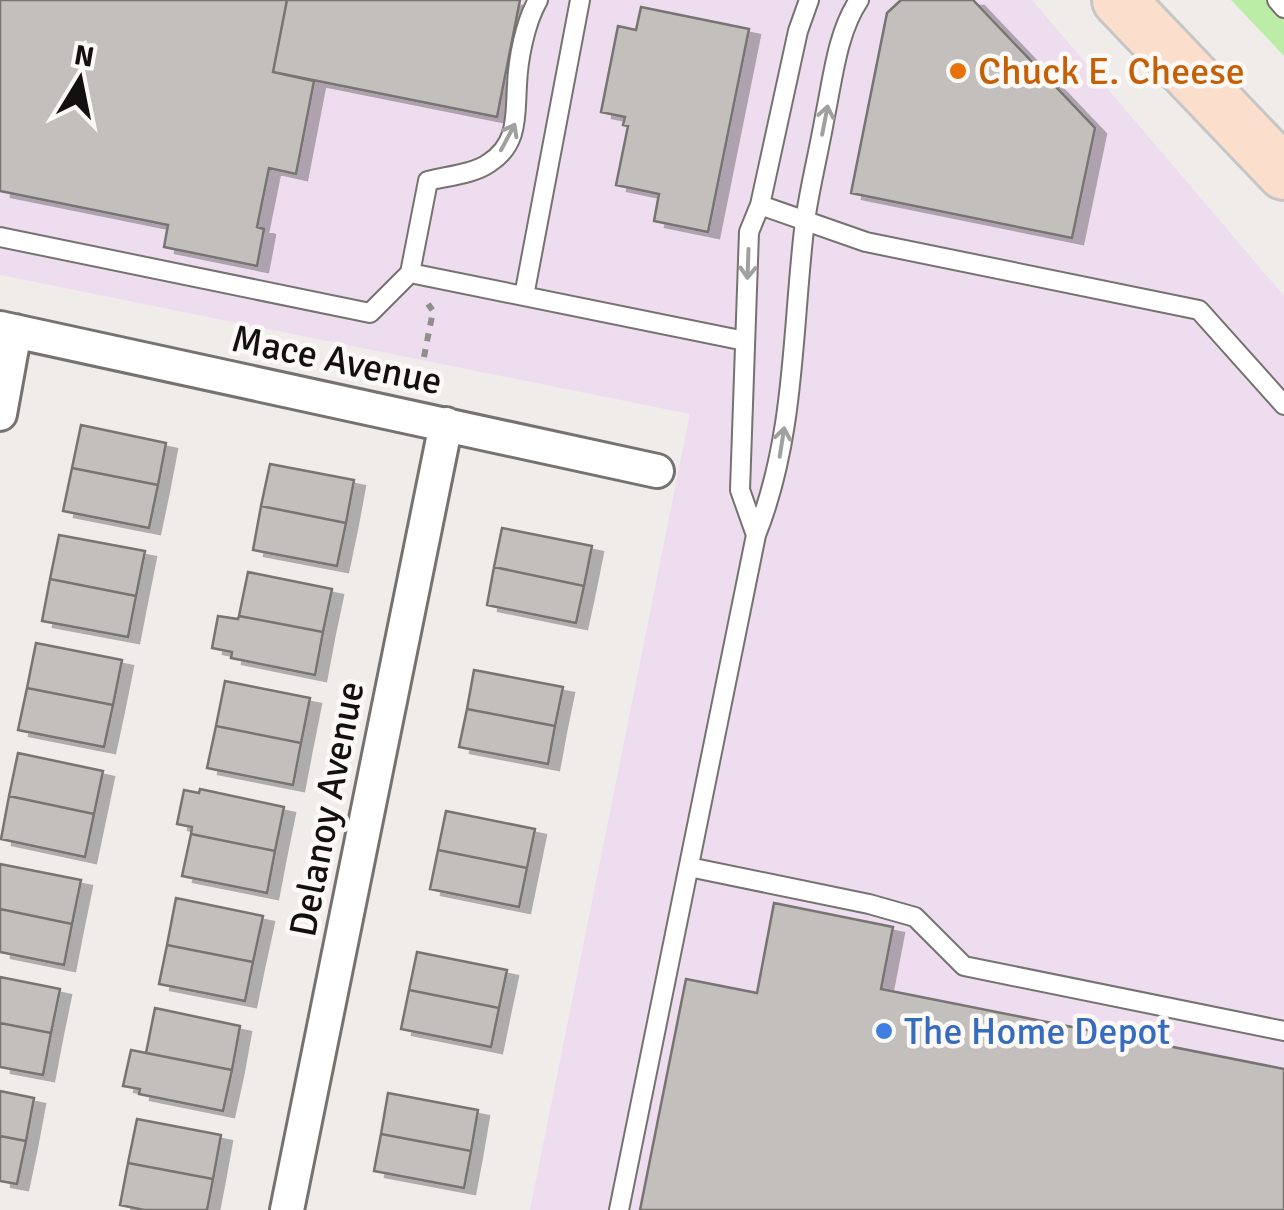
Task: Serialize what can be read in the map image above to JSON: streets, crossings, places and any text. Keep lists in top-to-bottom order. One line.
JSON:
{"streets":{"street":["Mace Avenue","Delanoy Avenue"]},"crossings":[["Mace Avenue","Delanoy Avenue"]],"places":["Chuck E. Cheese","The Home Depot"],"north":"top"}
